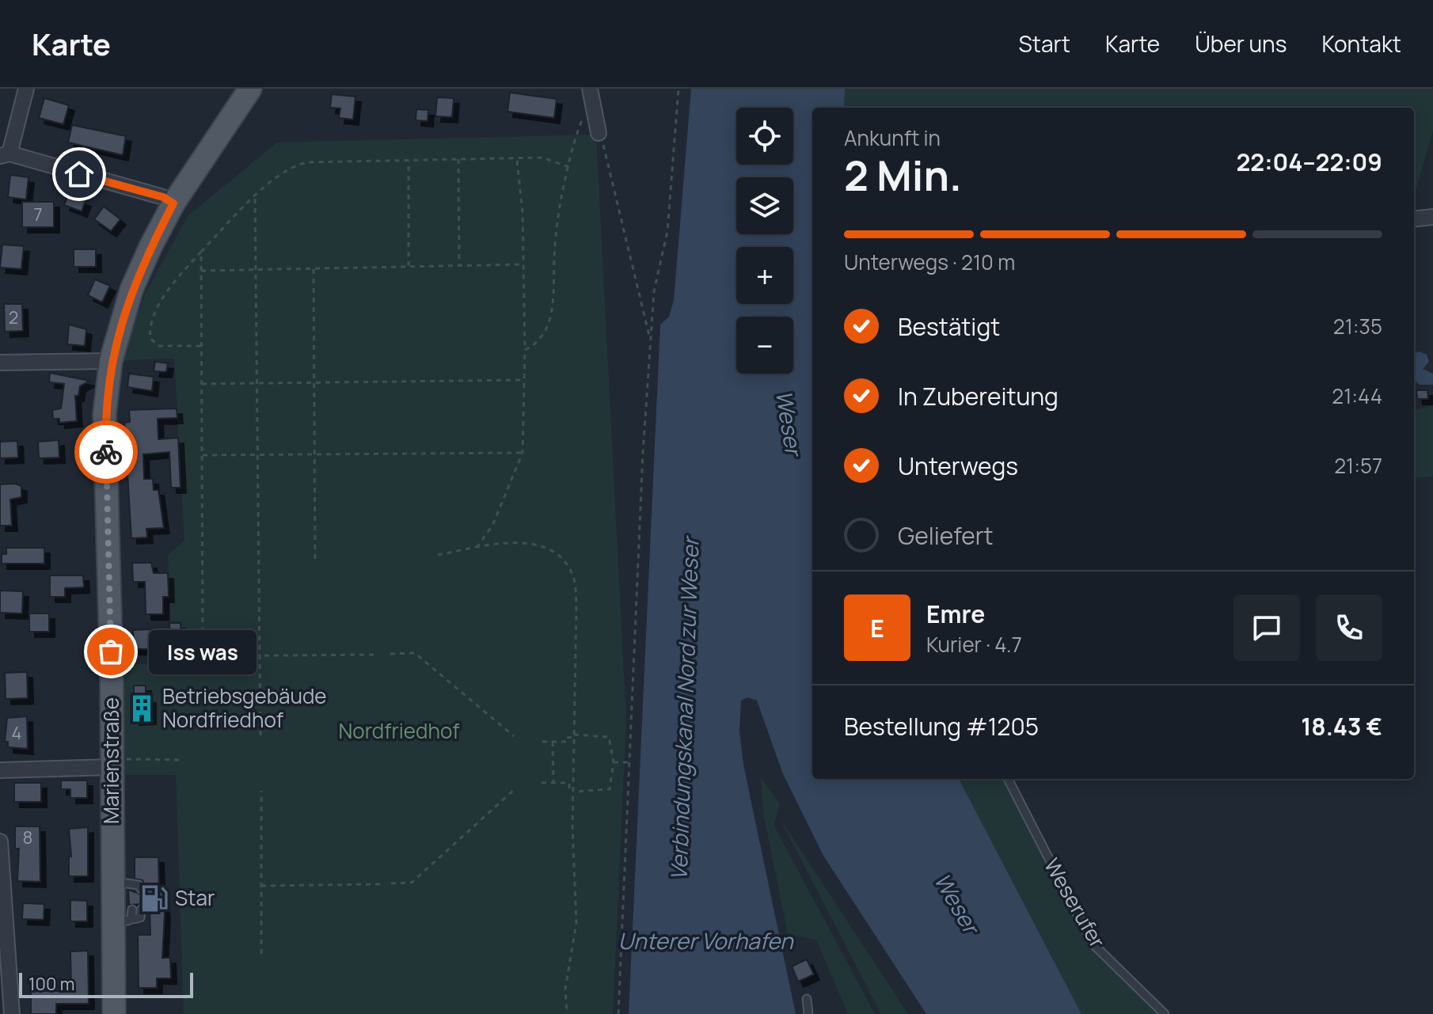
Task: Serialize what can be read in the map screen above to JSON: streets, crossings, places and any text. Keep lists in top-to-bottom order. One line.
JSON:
{"streets":{"main road":["Marienstraße"],"lane":["Weserufer"]},"water":["Weser","Verbindungskanal Nord zur Weser","Unterer Vorhafen"],"parks":["Nordfriedhof"],"places":{"other":["Iss was"],"building":["Betriebsgebäude Nordfriedhof"],"fuel station":["Star"]},"house_numbers":["7","2","4","8"],"scale_bar":"100 m","page":{"header":"Karte","nav":["Start","Karte","Über uns","Kontakt"],"map_buttons":["+","−"],"heading":["2 Min.","Ankunft in","22:04–22:09"],"panel":["Emre","Kurier · 4.7","Bestellung #1205","18.43 €"],"bar":"Unterwegs · 210 m","list":[["Bestätigt","21:35"],["In Zubereitung","21:44"],["Unterwegs","21:57"],"Geliefert"],"round":"E","bubble":"Iss was","scale":"100 m"}}
